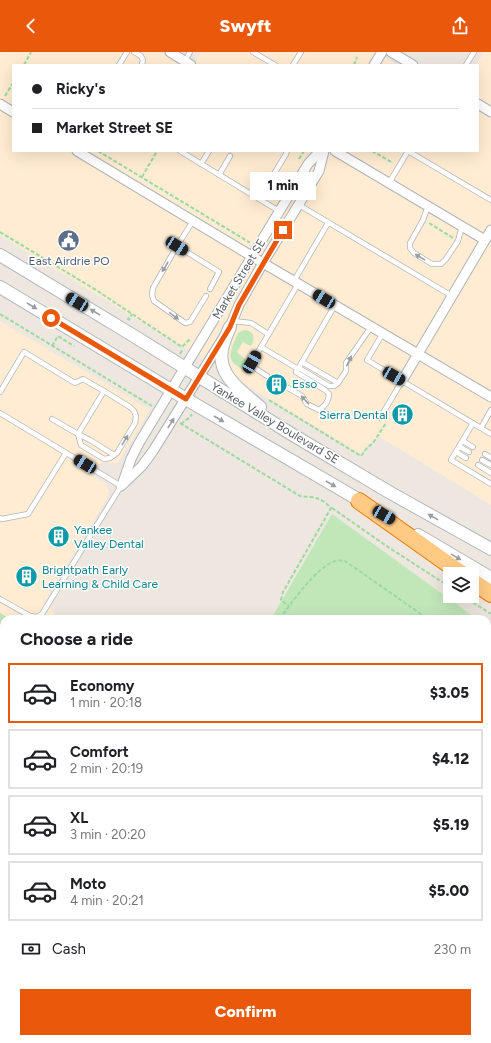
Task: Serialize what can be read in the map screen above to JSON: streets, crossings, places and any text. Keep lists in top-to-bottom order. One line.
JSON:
{"streets":{"main road":["Yankee Valley Boulevard SE"],"street":["Market Street SE"]},"crossings":[["Market Street SE","Yankee Valley Boulevard SE"]],"places":{"public building":["East Airdrie PO"],"building":["Esso","Sierra Dental","Yankee Valley Dental","Brightpath Early Learning & Child Care"]},"page":{"header":"Swyft","banner":["Ricky's","Market Street SE"],"bubble":"1 min","heading":"Choose a ride","list":[{"name":"Economy","note":"1 min · 20:18","value":"$3.05"},{"name":"Comfort","note":"2 min · 20:19","value":"$4.12"},{"name":"XL","note":"3 min · 20:20","value":"$5.19"},{"name":"Moto","note":"4 min · 20:21","value":"$5.00"}],"pay":["Cash","230 m"],"buttons":"Confirm"}}
